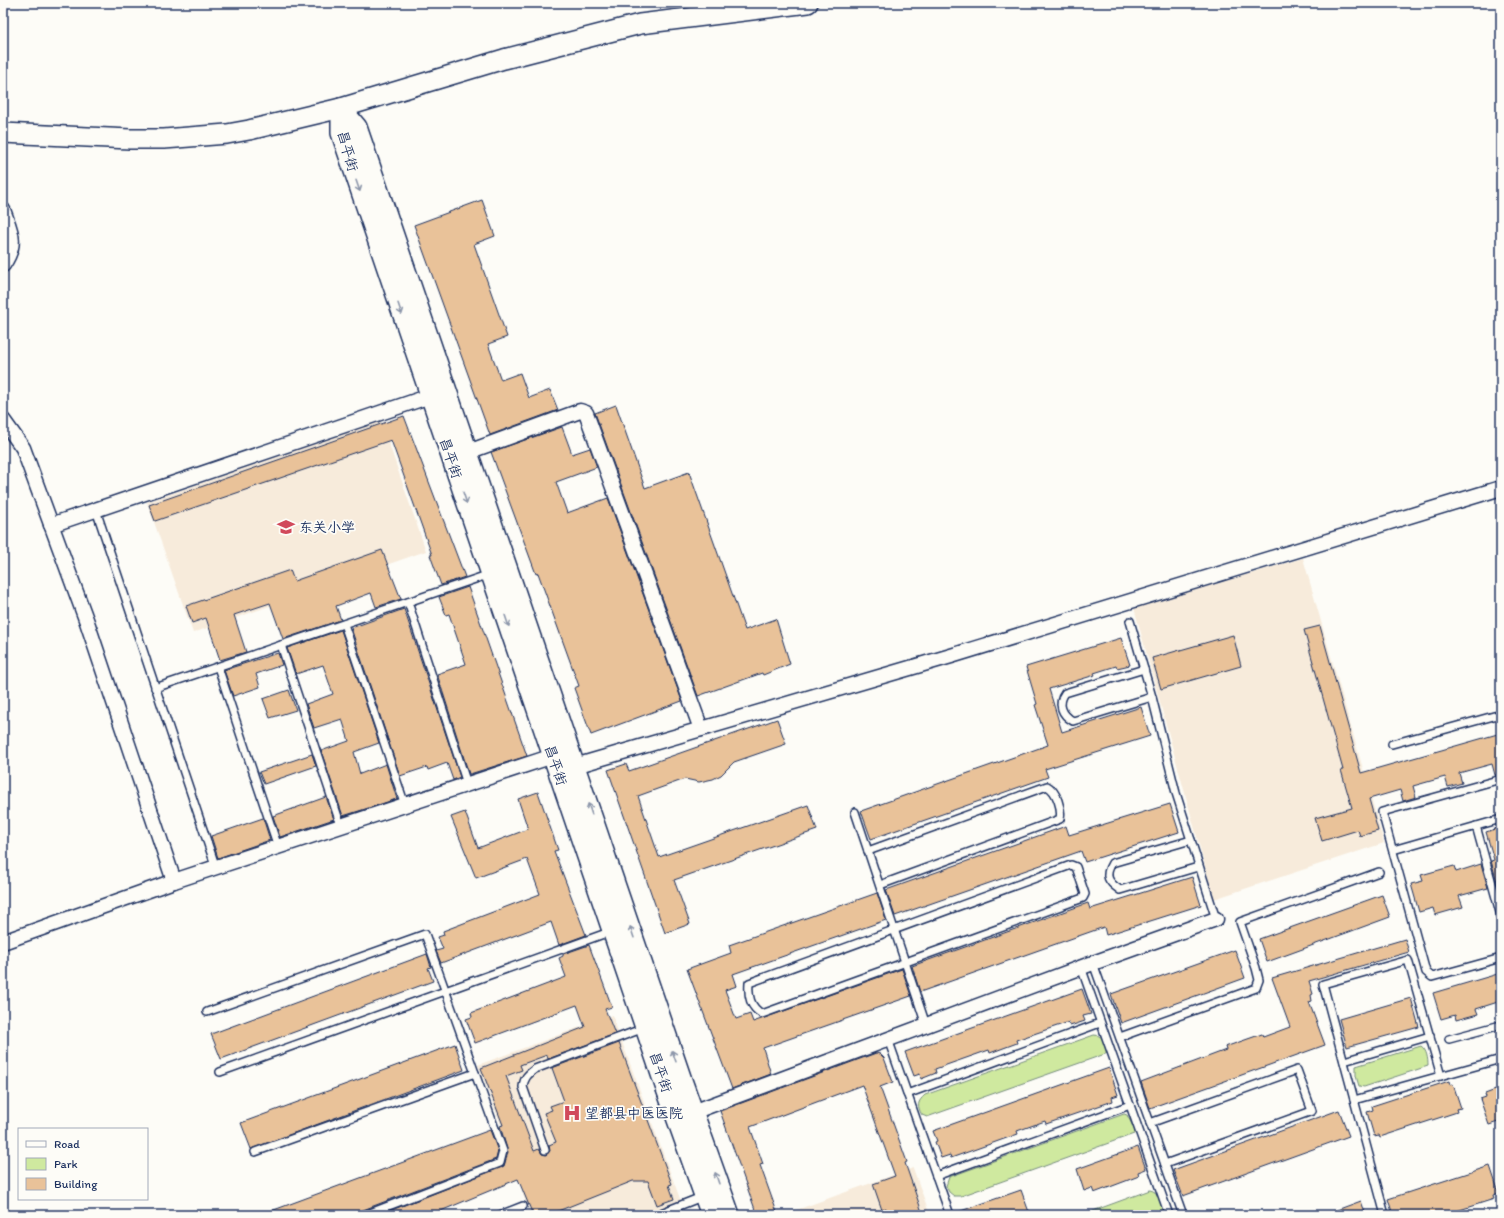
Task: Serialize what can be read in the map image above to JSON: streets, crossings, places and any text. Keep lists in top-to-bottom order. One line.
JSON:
{"streets":{"street":["昌平街"]},"places":{"school or university":["东关小学"],"hospital":["望都县中医医院"]},"legend":["Road","Park","Building"]}
